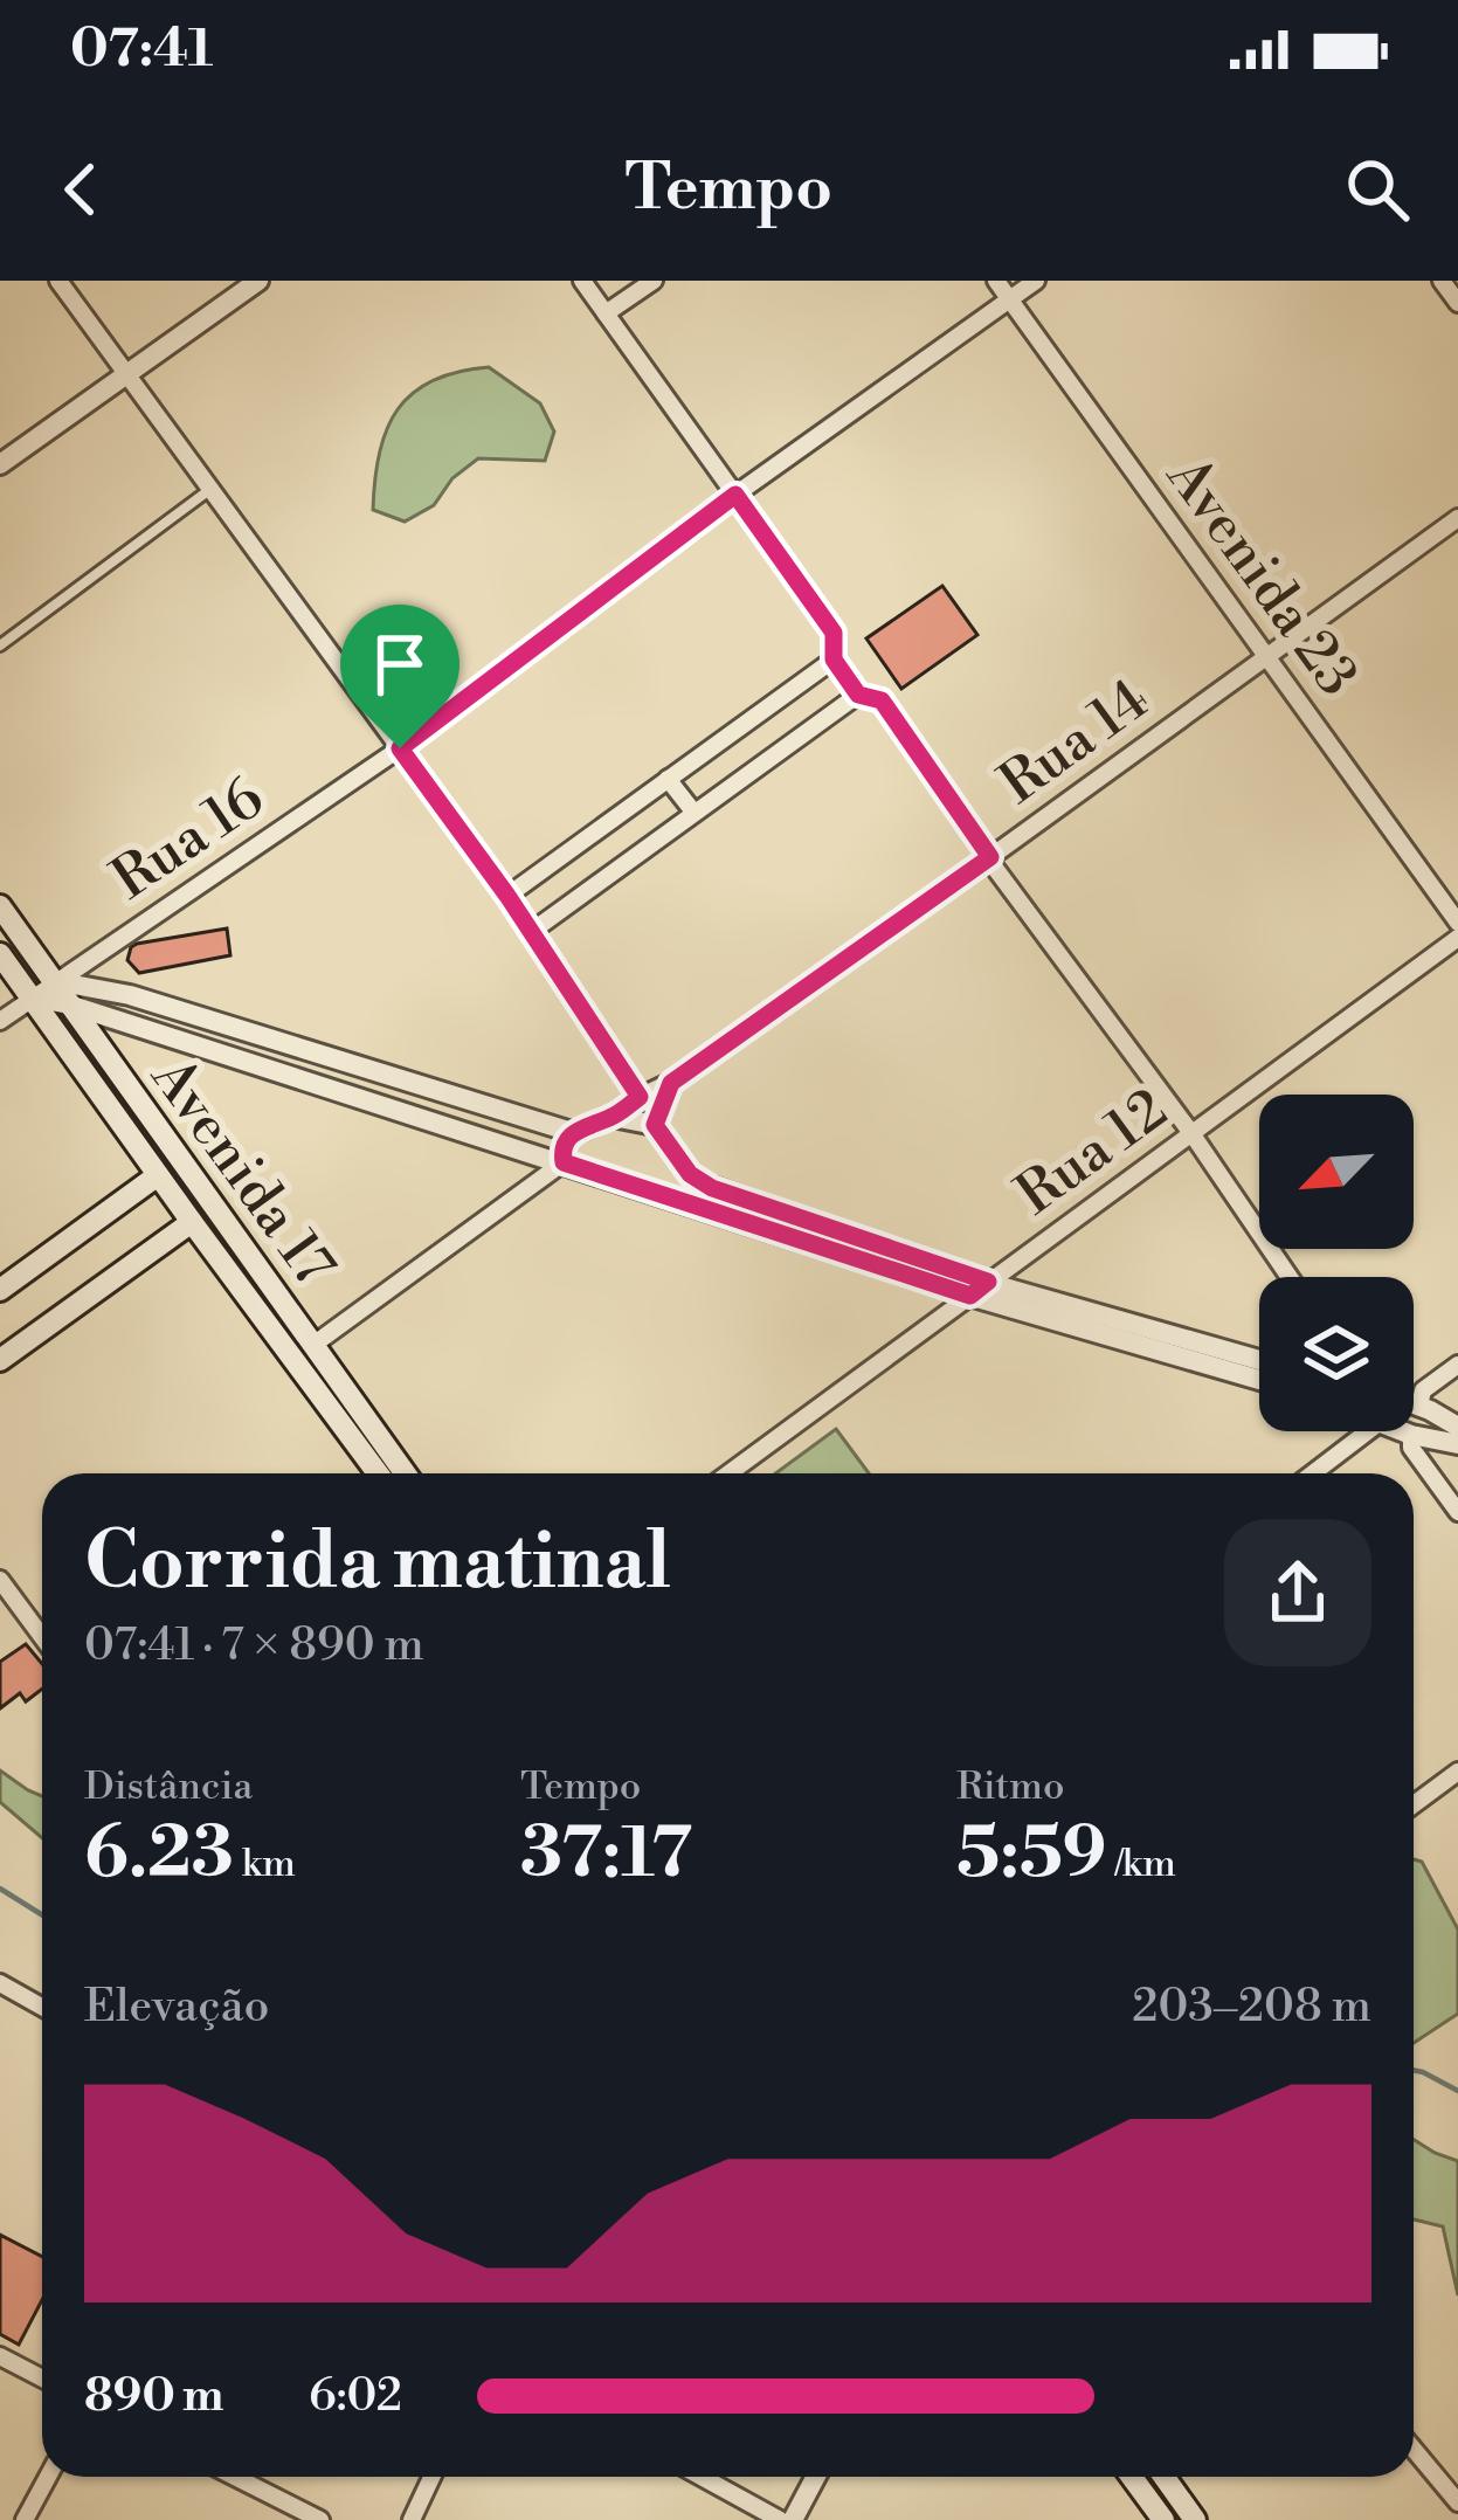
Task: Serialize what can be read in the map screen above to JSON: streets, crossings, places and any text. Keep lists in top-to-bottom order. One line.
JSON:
{"streets":{"main road":["Avenida 17"],"street":["Avenida 23","Rua 14","Rua 16","Rua 12"]},"crossings":[["Avenida 23","Rua 14"],["Avenida 23","Rua 16"],["Rua 16","Avenida 17"]],"north":"bottom left","page":{"status":"07:41","header":"Tempo","heading":["Corrida matinal","07:41 · 7 × 890 m"],"stats":[["Distância","6.23 km"],["Tempo","37:17"],["Ritmo","5:59 /km"]],"chart":["Elevação","203–208 m"],"list":[{"name":"890 m","note":"6:02"}]}}
